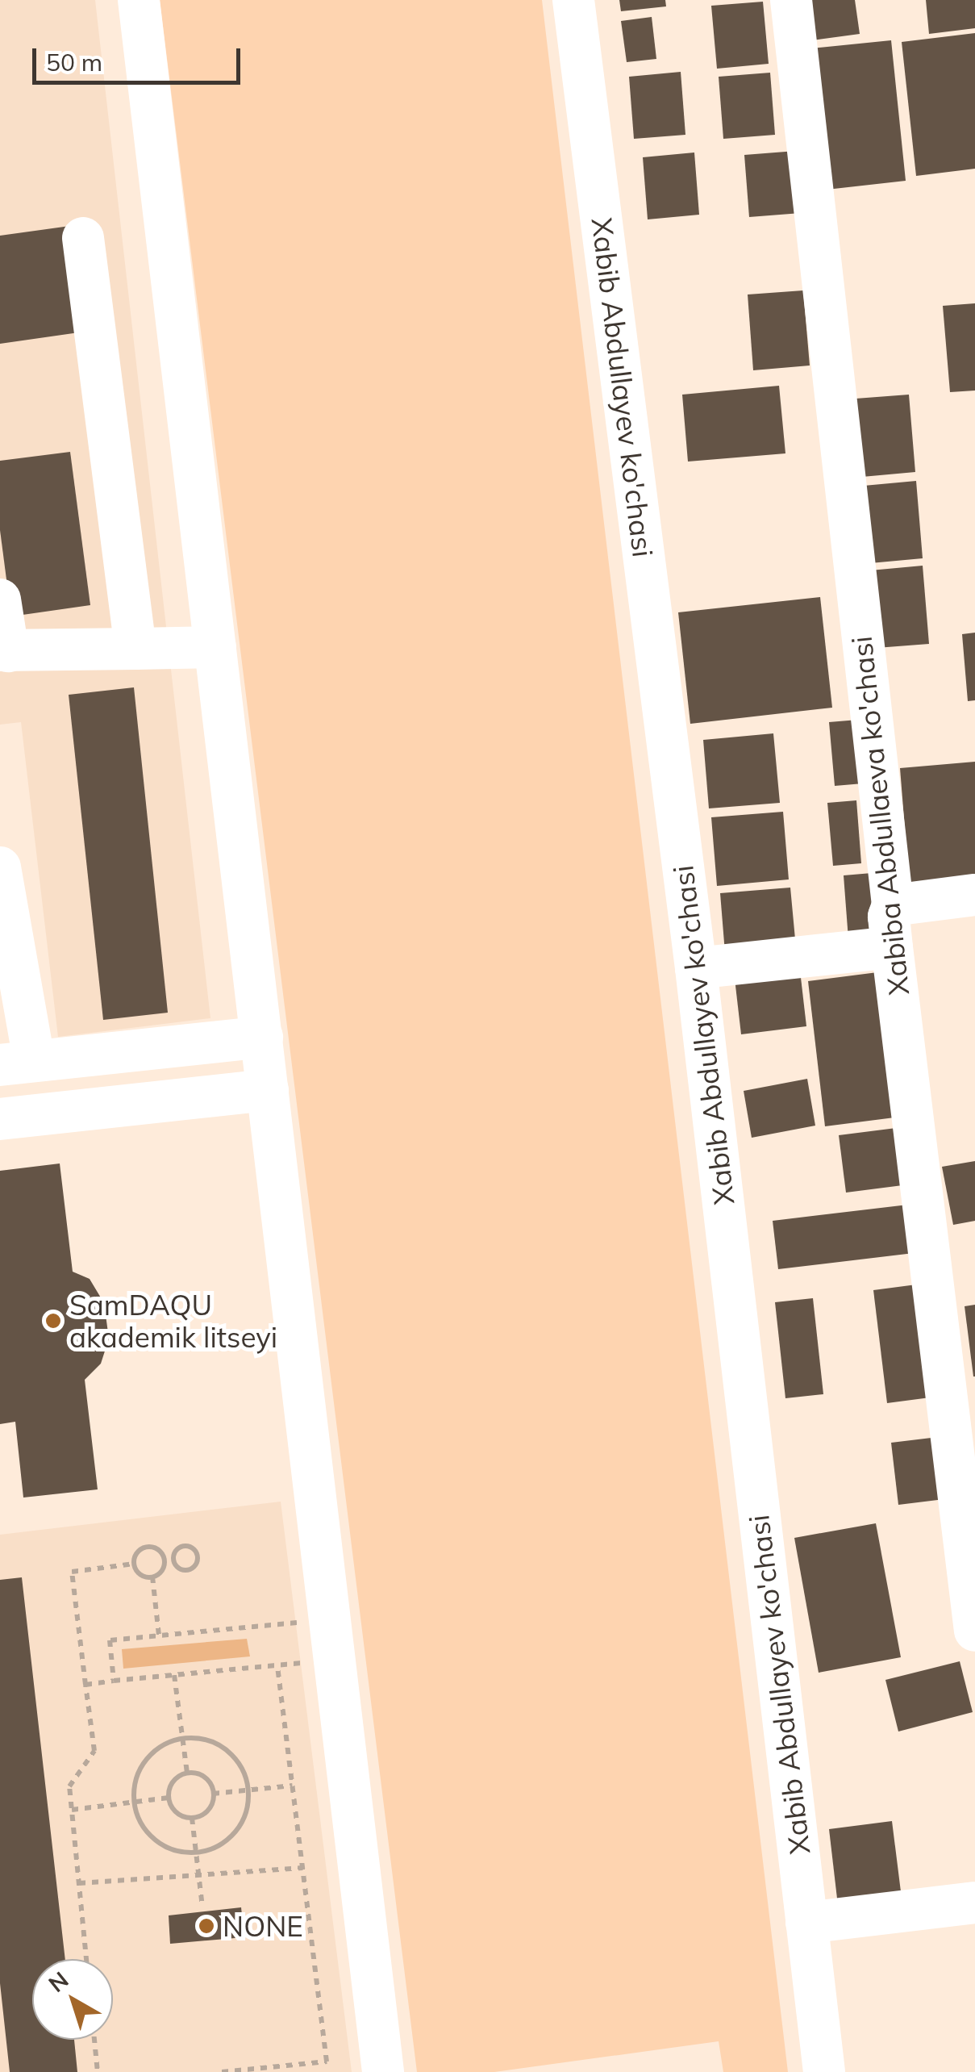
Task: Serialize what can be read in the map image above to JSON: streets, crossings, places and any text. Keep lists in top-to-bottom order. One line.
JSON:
{"streets":{"street":["Xabib Abdullayev ko'chasi","Xabiba Abdullaeva ko'chasi"]},"places":["SamDAQU akademik litseyi","NONE"],"scale_bar":"50 m","north":"top left"}
